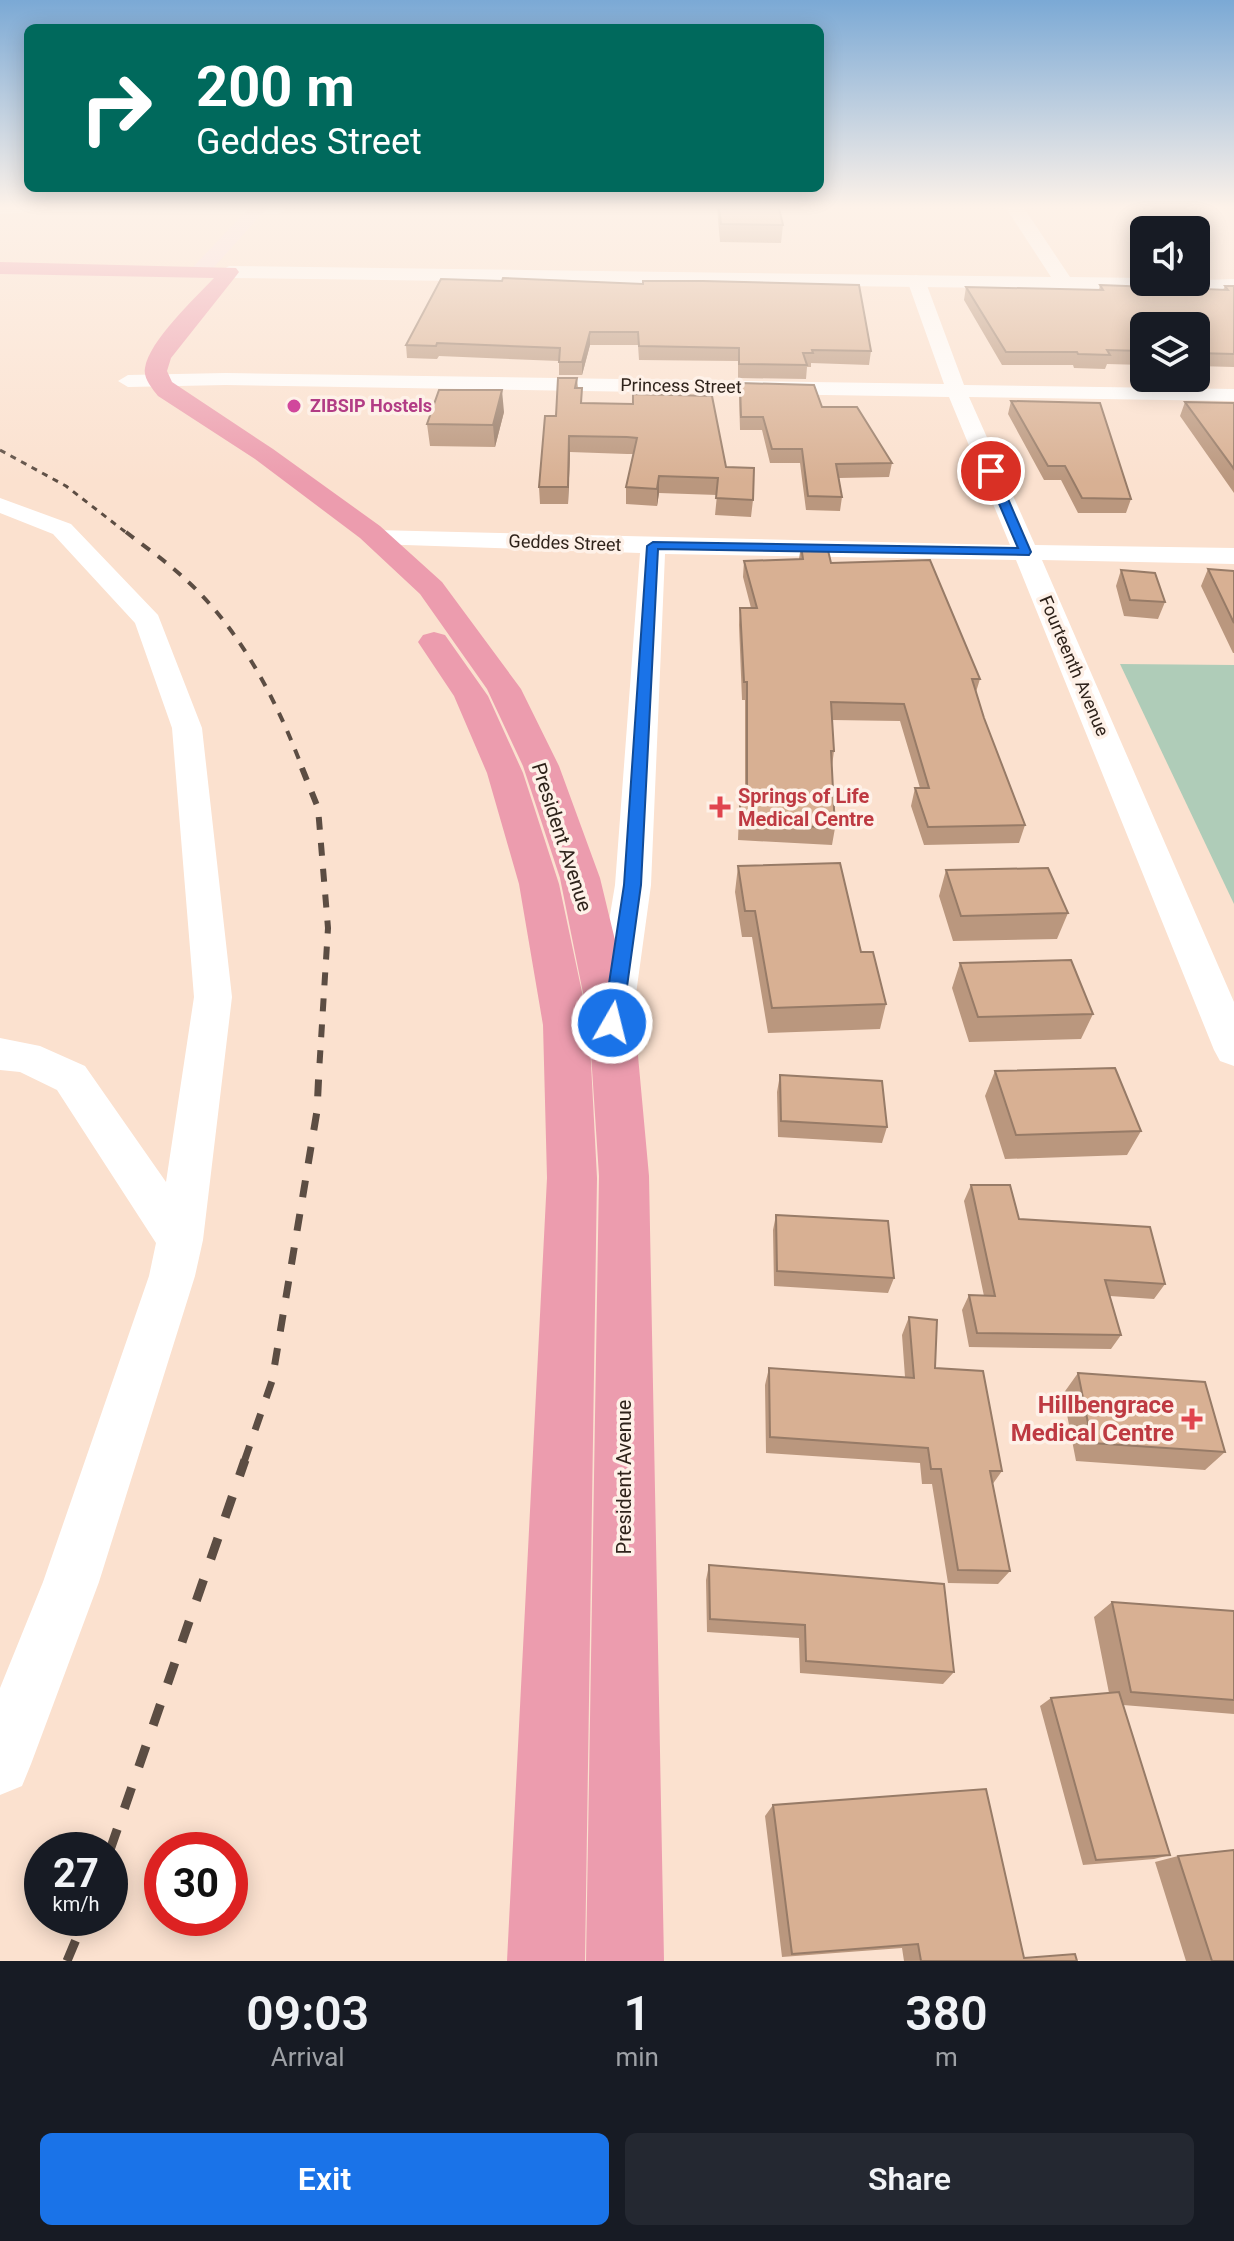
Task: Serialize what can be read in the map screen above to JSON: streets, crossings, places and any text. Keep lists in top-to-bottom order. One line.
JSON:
{"streets":{"highway":["President Avenue"],"street":["Princess Street","Geddes Street","Fourteenth Avenue"]},"crossings":[["Princess Street","Fourteenth Avenue"],["Princess Street","President Avenue"],["Geddes Street","Fourteenth Avenue"],["Geddes Street","President Avenue"]],"places":{"other":["ZIBSIP Hostels"],"health":["Springs of Life Medical Centre","Hillbengrace Medical Centre"]},"page":{"turn":["200 m","Geddes Street"],"speed":"27 km/h","limit":"30","eta":["09:03","Arrival","1","min","380","m"],"buttons":["Exit","Share"]}}
